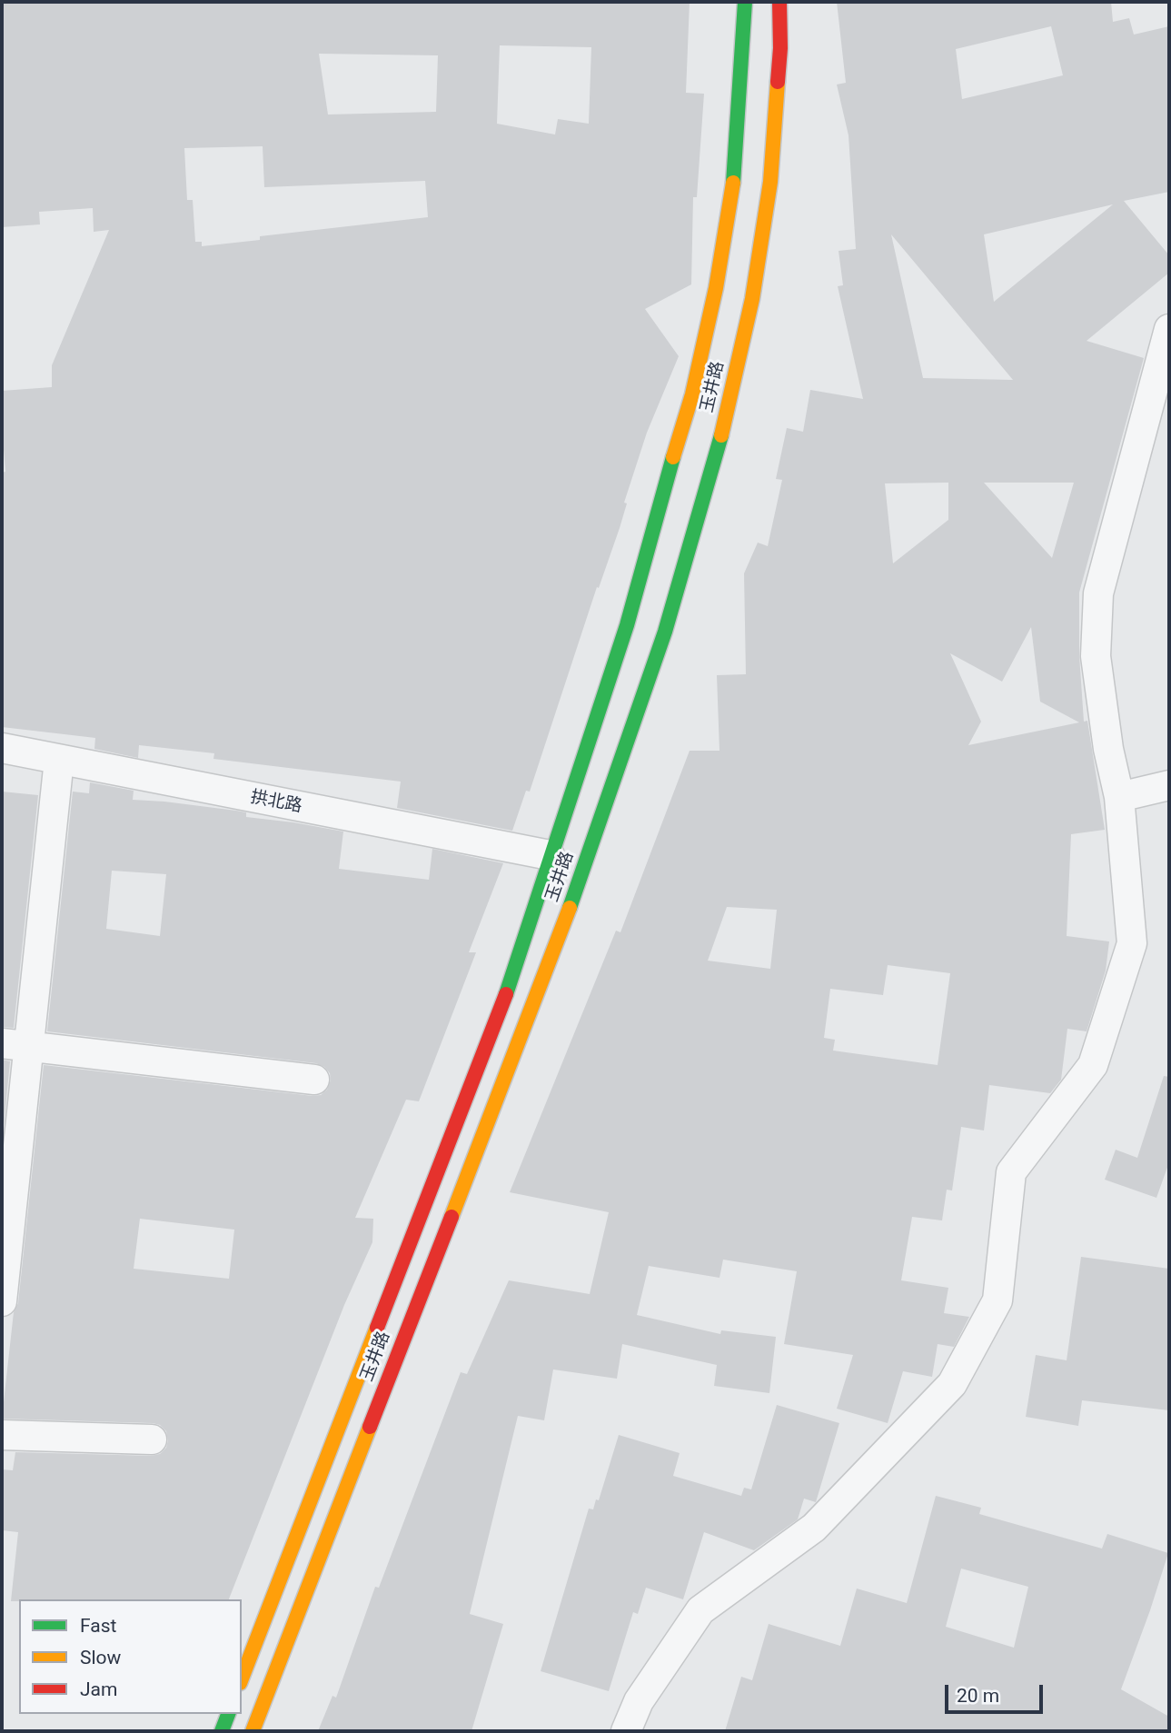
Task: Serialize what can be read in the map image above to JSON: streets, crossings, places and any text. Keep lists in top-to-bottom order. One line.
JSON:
{"streets":{"street":["玉井路","拱北路"]},"crossings":[["玉井路","拱北路"]],"legend":["Fast","Slow","Jam"],"scale_bar":"20 m"}
